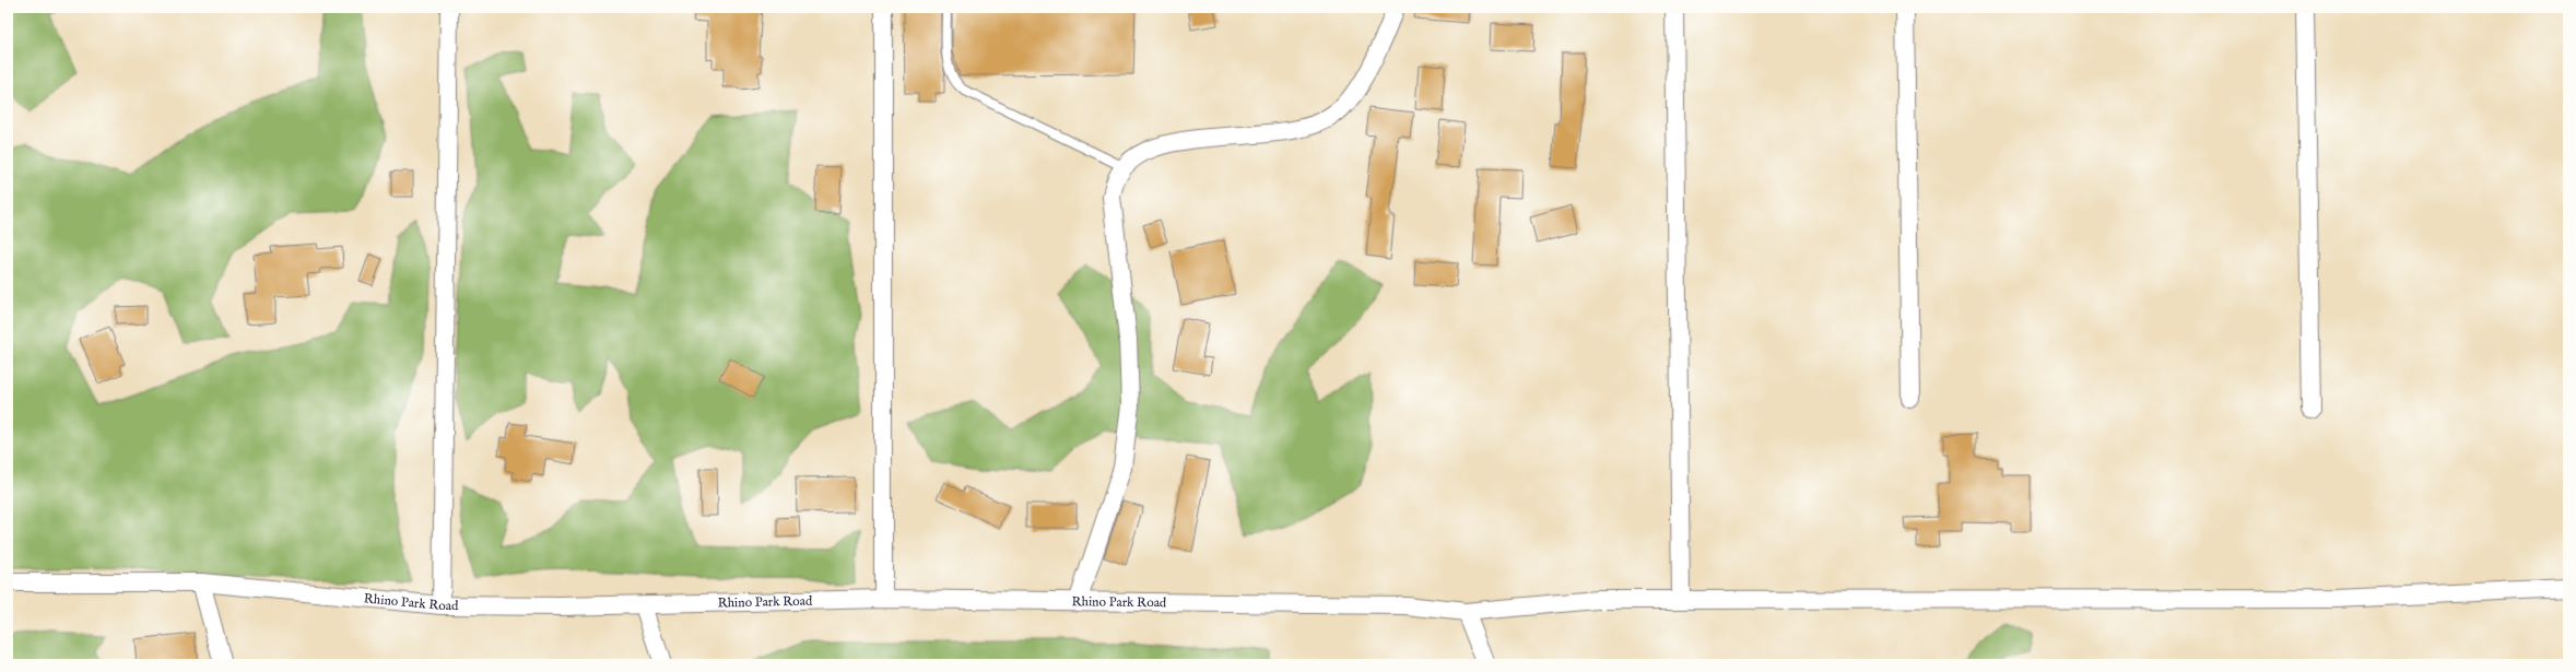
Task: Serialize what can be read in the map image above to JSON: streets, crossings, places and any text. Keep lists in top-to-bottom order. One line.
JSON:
{"streets":{"street":["Rhino Park Road"]}}
